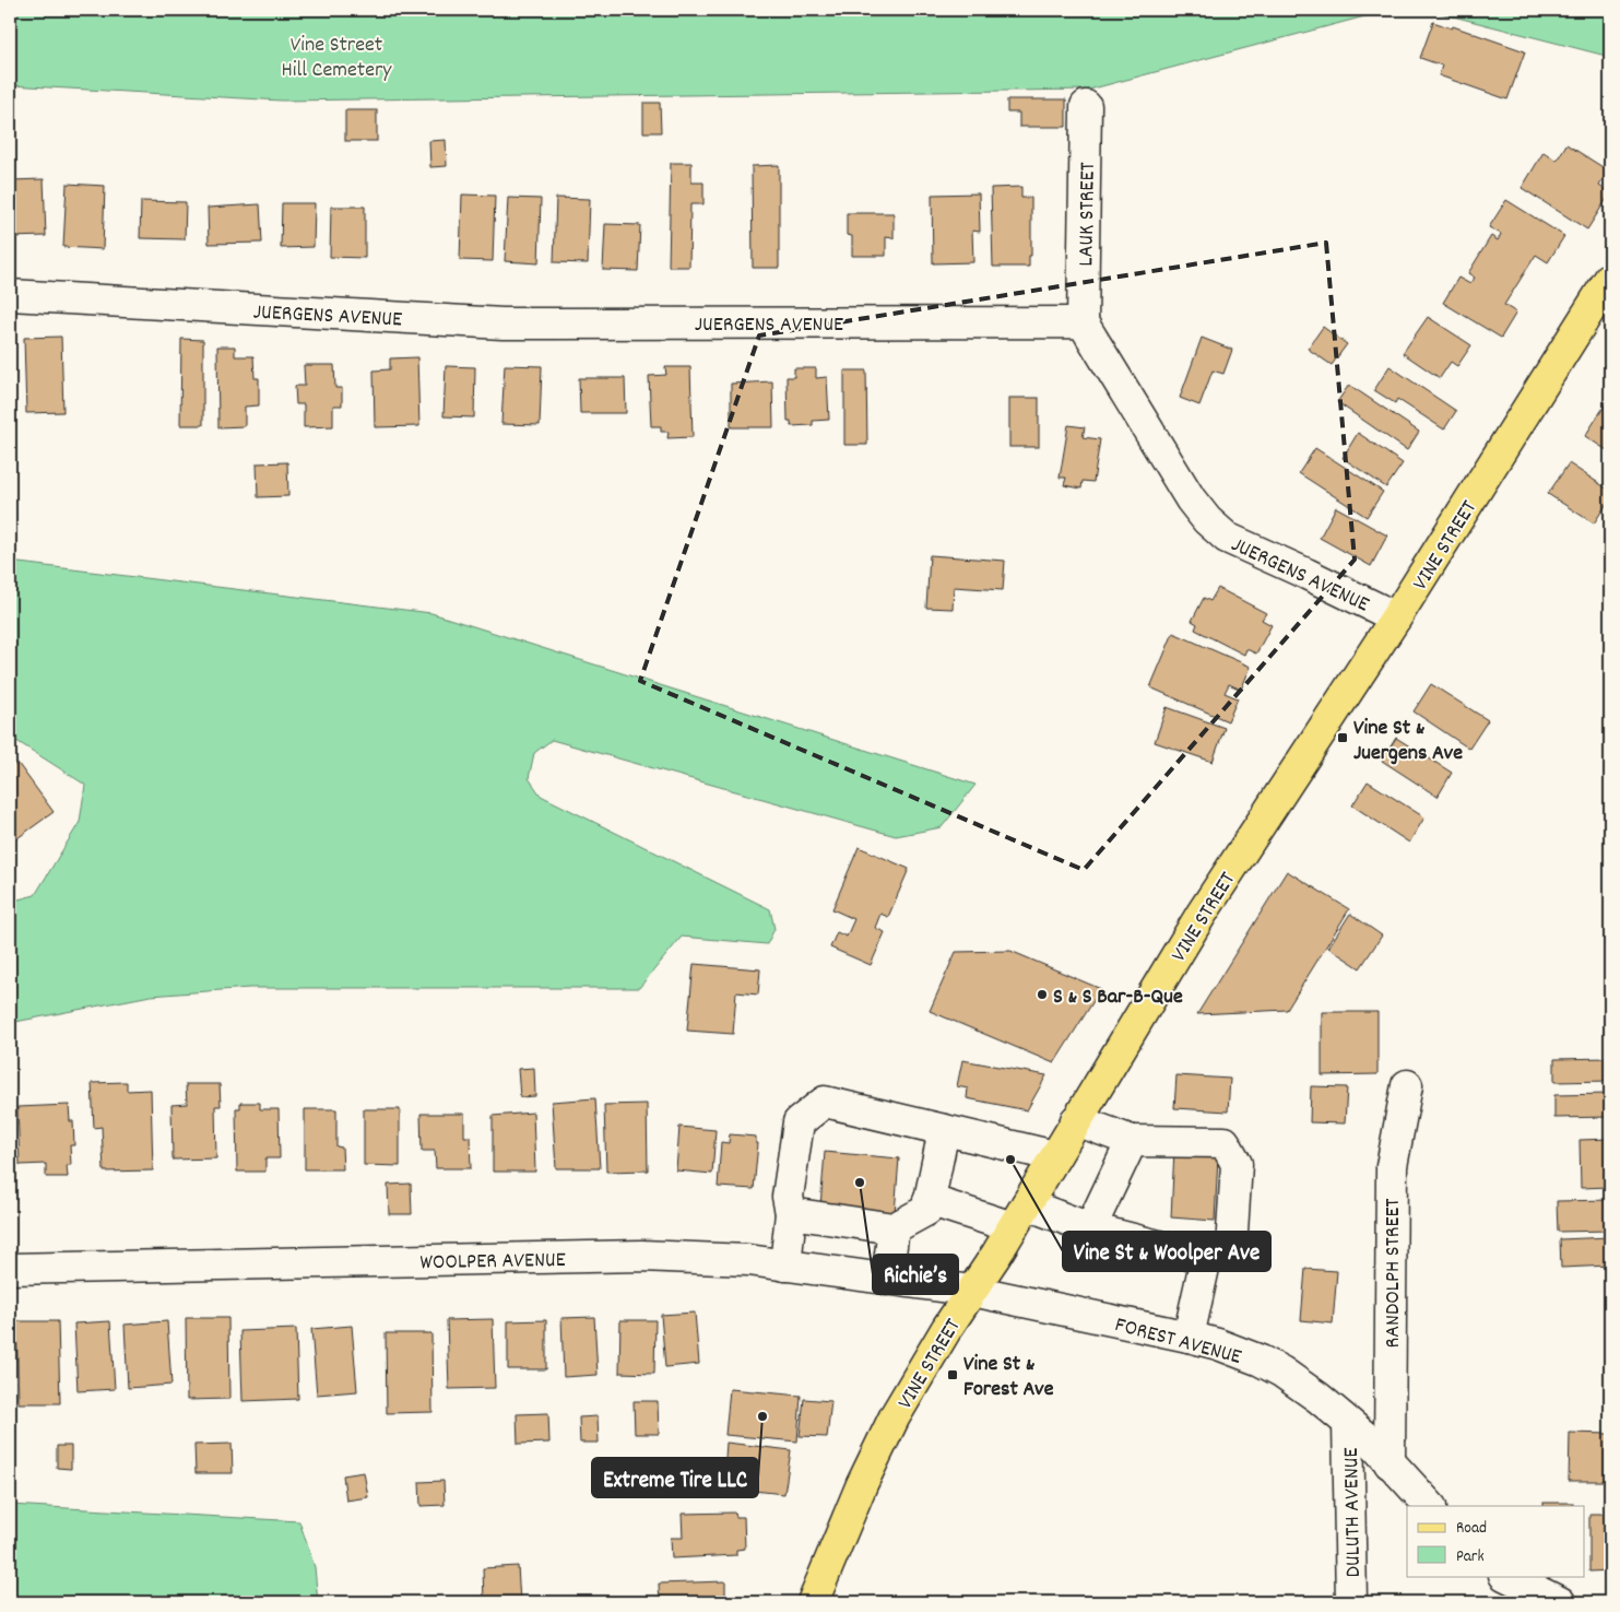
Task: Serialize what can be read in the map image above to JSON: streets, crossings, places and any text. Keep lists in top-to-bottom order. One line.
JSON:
{"streets":{"main road":["VINE STREET"],"street":["LAUK STREET","JUERGENS AVENUE","WOOLPER AVENUE","RANDOLPH STREET","FOREST AVENUE","DULUTH AVENUE"]},"crossings":[["LAUK STREET","JUERGENS AVENUE"],["JUERGENS AVENUE","VINE STREET"],["VINE STREET","WOOLPER AVENUE"],["VINE STREET","FOREST AVENUE"],["WOOLPER AVENUE","FOREST AVENUE"],["RANDOLPH STREET","FOREST AVENUE"],["FOREST AVENUE","DULUTH AVENUE"]],"parks":["Vine Street Hill Cemetery"],"places":{"transit":["Vine St & Juergens Ave","Vine St & Forest Ave"],"other":["S & S Bar-B-Que","Vine St & Woolper Ave","Richie’s","Extreme Tire LLC"]},"legend":["Road","Park"]}
